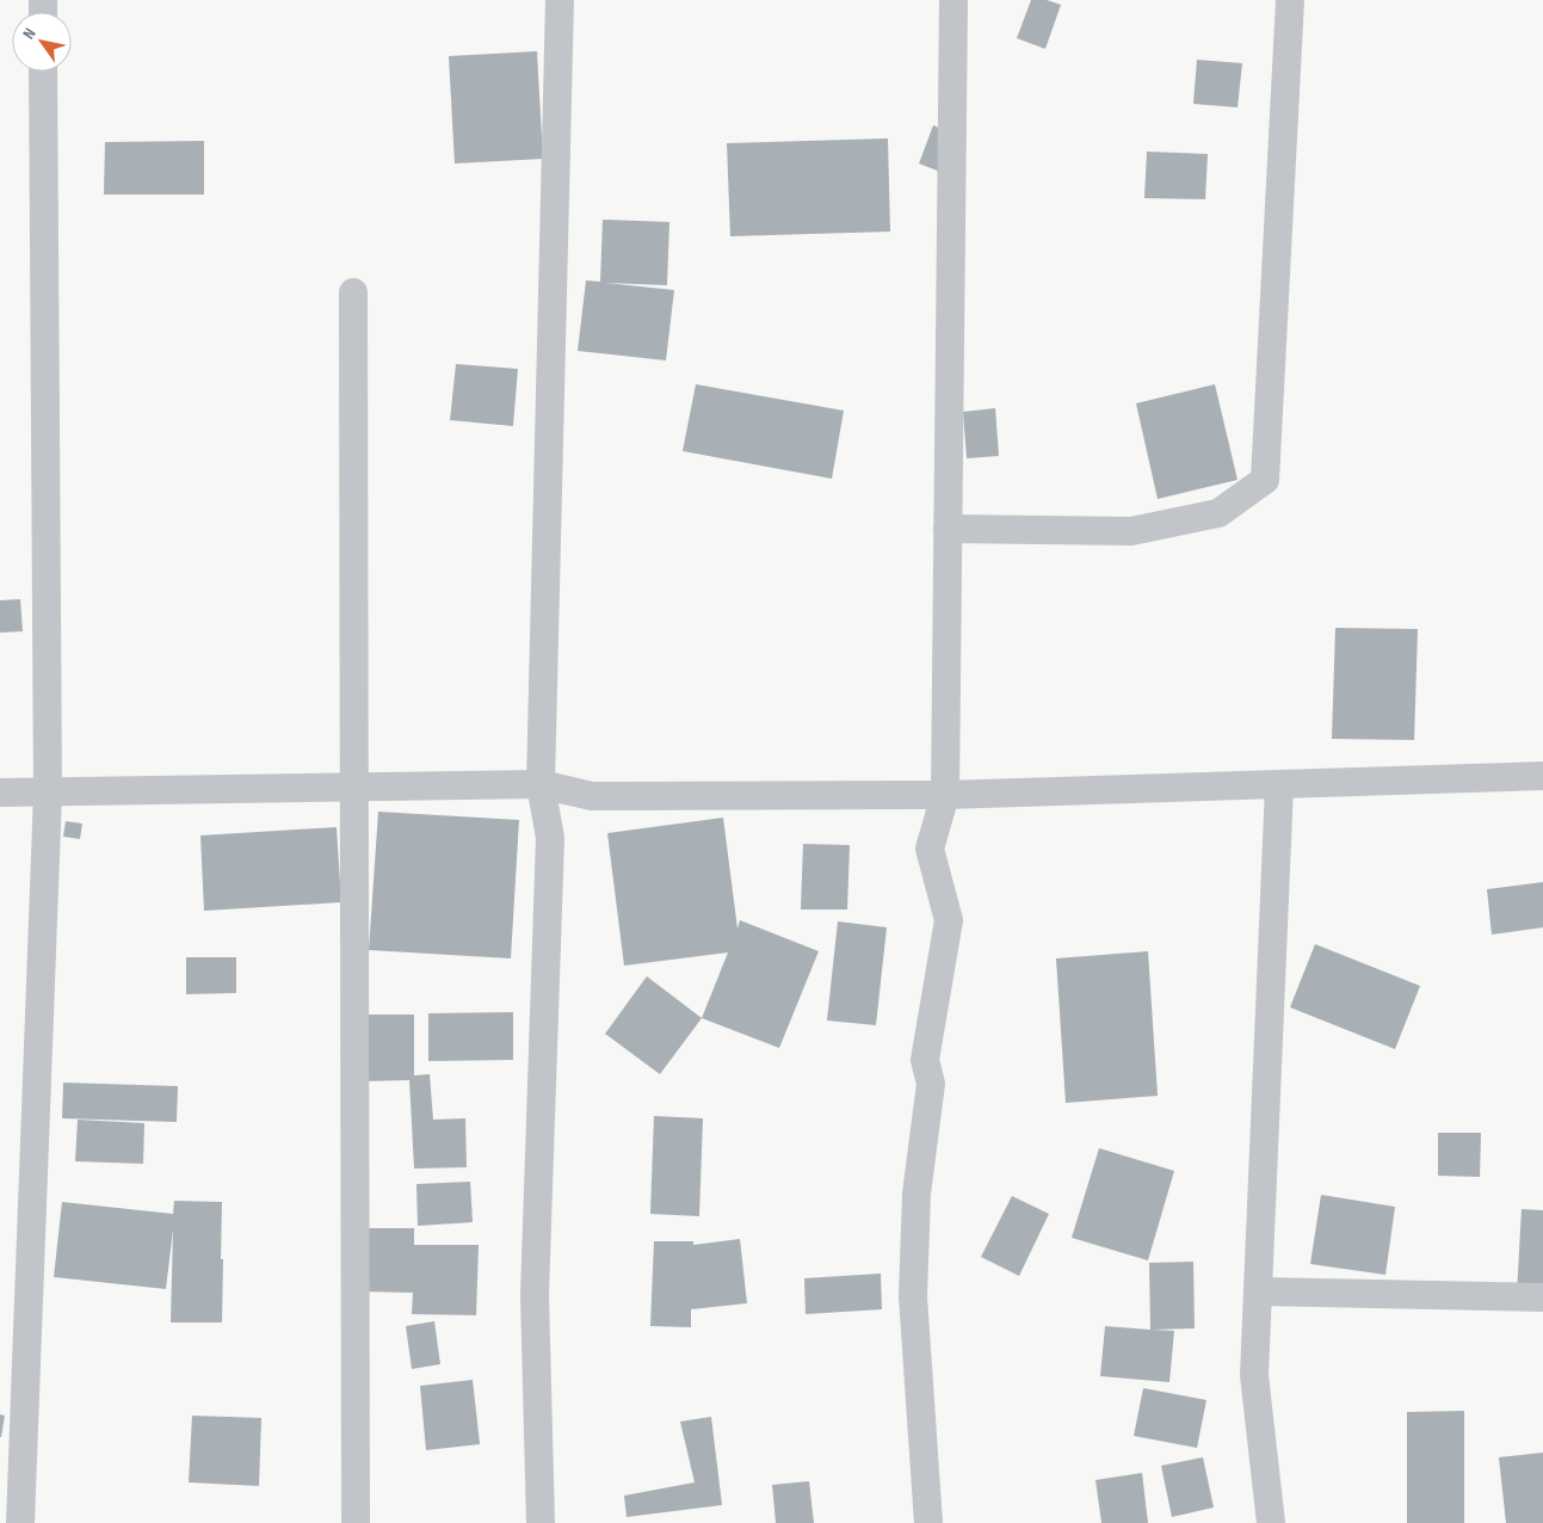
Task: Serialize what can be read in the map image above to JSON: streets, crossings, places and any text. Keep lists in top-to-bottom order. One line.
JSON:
{"north":"top left"}
